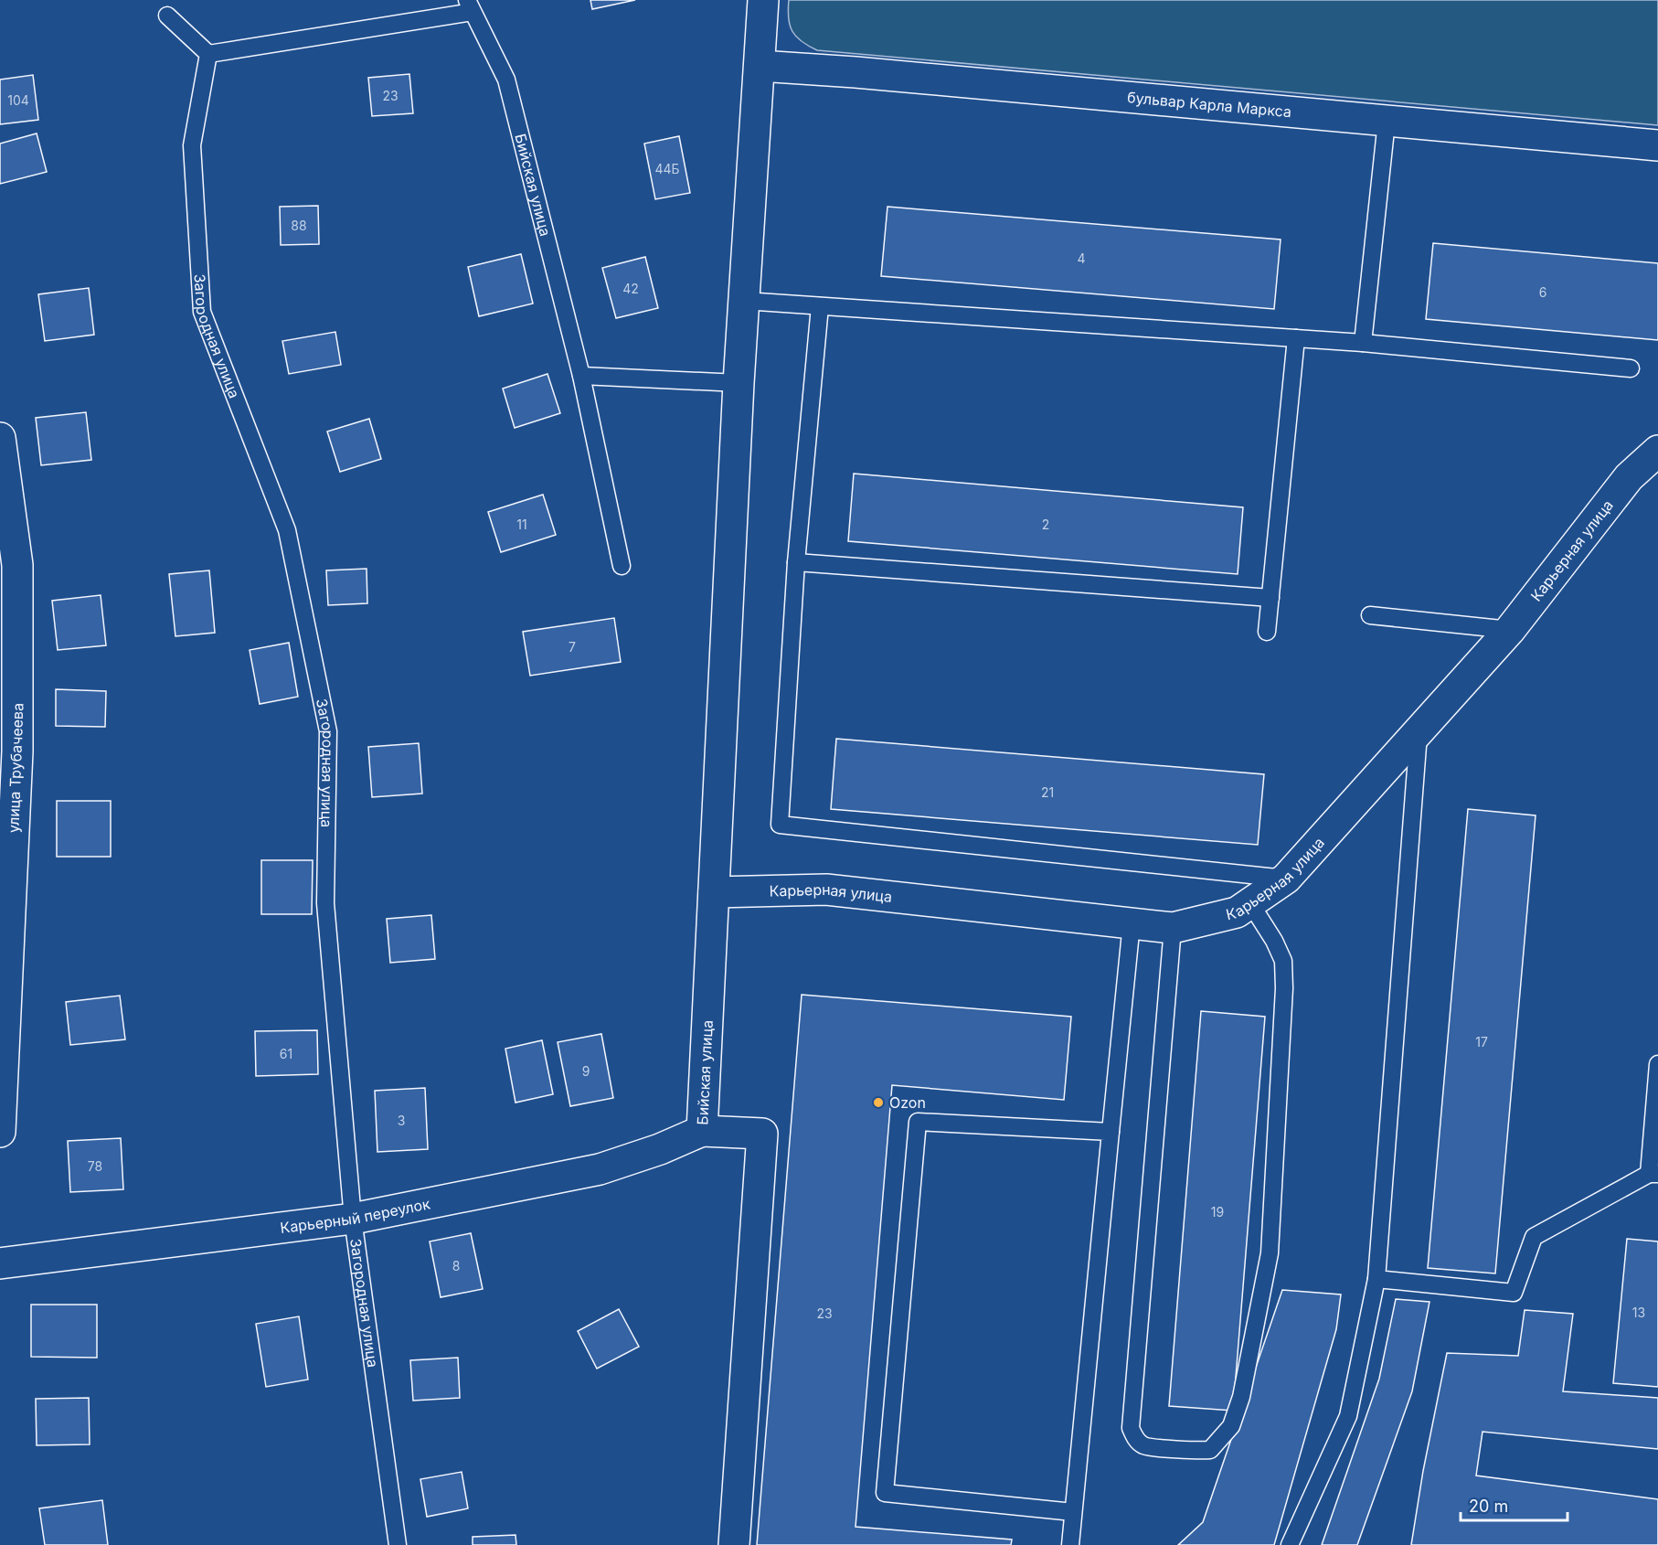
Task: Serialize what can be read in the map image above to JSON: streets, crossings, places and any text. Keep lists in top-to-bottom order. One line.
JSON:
{"streets":{"street":["бульвар Карла Маркса","Бийская улица","Карьерная улица","улица Трубачеева","Карьерный переулок"],"lane":["Загородная улица"]},"crossings":[["бульвар Карла Маркса","Бийская улица"],["Бийская улица","Карьерная улица"],["Бийская улица","Карьерный переулок"],["Загородная улица","Карьерный переулок"]],"places":["Ozon"],"house_numbers":["23","104","44Б","88","4","42","6","11","2","7","21","17","61","9","3","78","19","8","13","23"],"scale_bar":"20 m"}
